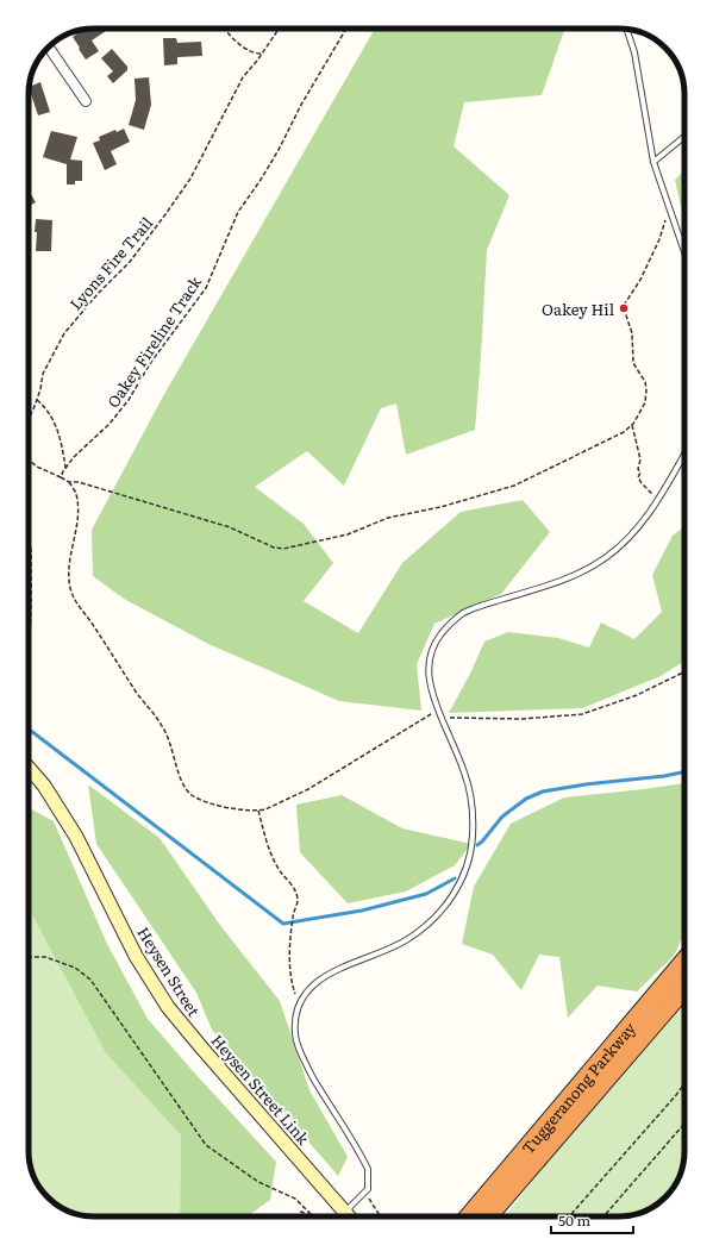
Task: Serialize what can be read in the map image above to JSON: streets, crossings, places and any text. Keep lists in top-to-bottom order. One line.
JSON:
{"streets":{"highway":["Tuggeranong Parkway"],"main road":["Heysen Street"],"path":["Lyons Fire Trail","Oakey Fireline Track"]},"places":["Oakey Hil"],"scale_bar":"50 m"}
